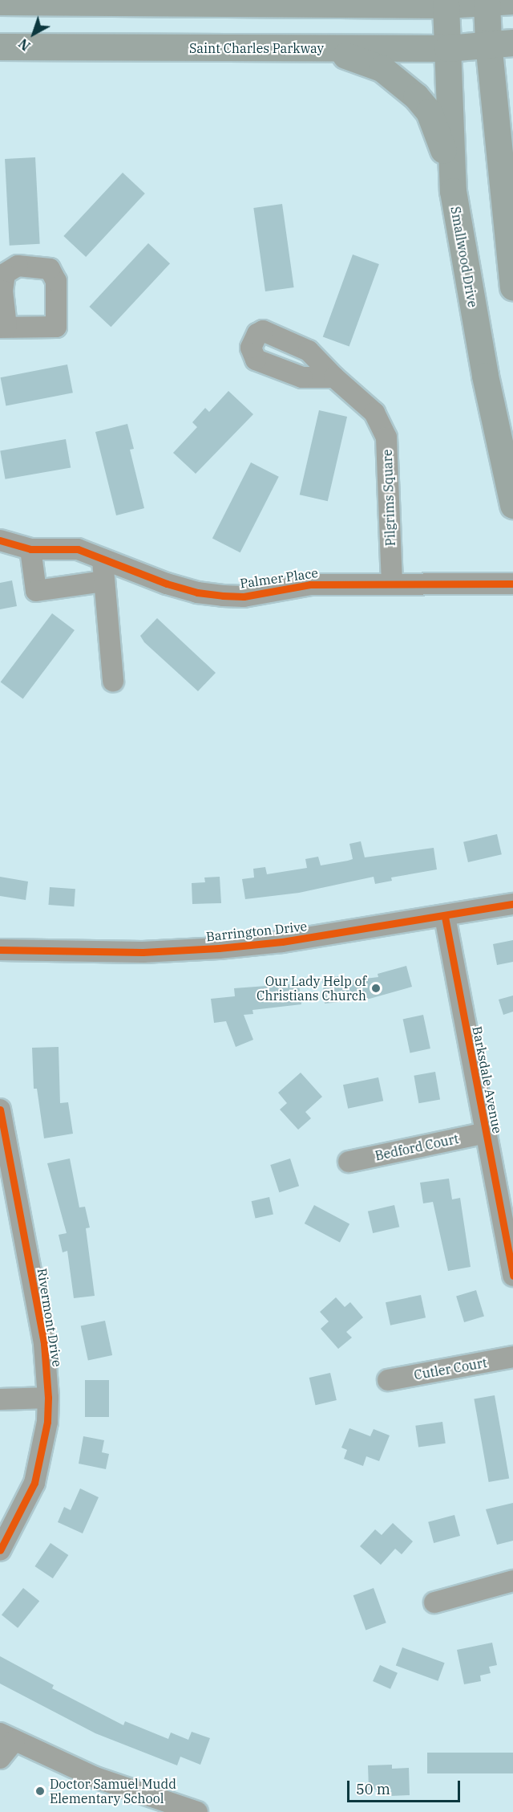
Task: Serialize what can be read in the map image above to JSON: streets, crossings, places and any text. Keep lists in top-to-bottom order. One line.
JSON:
{"streets":{"main road":["Saint Charles Parkway","Smallwood Drive"],"street":["Pilgrims Square","Palmer Place","Barrington Drive","Barksdale Avenue","Bedford Court","Rivermont Drive","Cutler Court"]},"crossings":[["Saint Charles Parkway","Smallwood Drive"],["Pilgrims Square","Palmer Place"],["Barrington Drive","Barksdale Avenue"],["Barksdale Avenue","Bedford Court"]],"places":["Our Lady Help of Christians Church","Doctor Samuel Mudd Elementary School"],"scale_bar":"50 m","north":"bottom left"}
